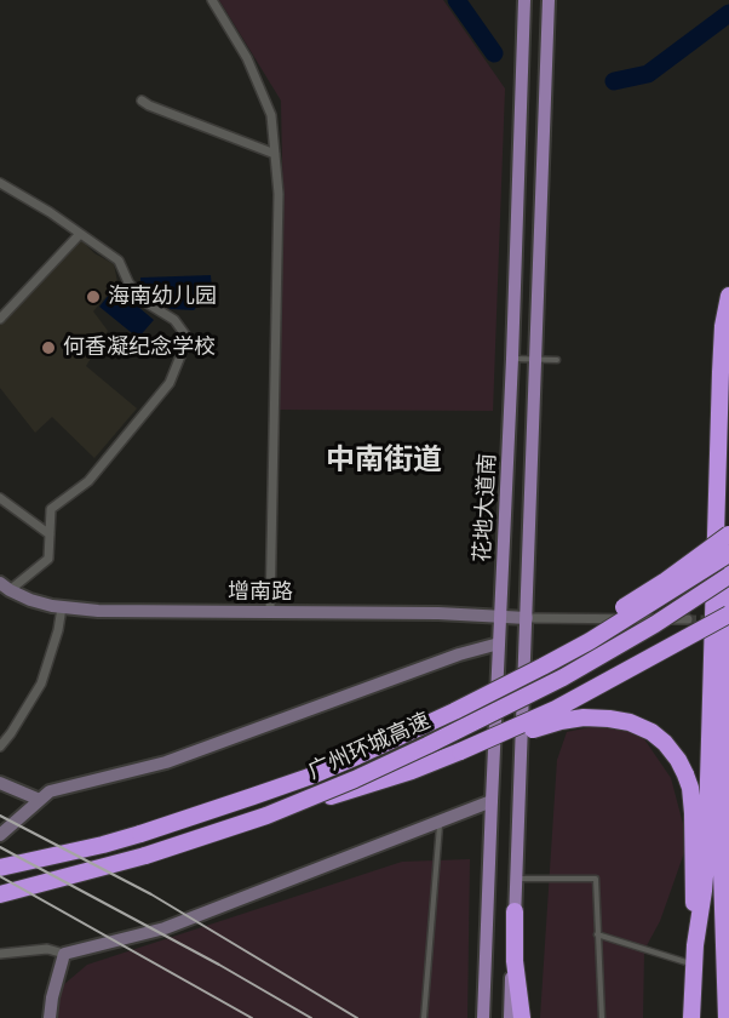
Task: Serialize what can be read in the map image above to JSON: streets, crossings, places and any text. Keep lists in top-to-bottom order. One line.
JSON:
{"streets":{"highway":["广州环城高速"],"main road":["花地大道南"],"street":["增南路"]},"crossings":[["花地大道南","增南路"]],"districts":["中南街道"],"places":["海南幼儿园","何香凝纪念学校"]}
